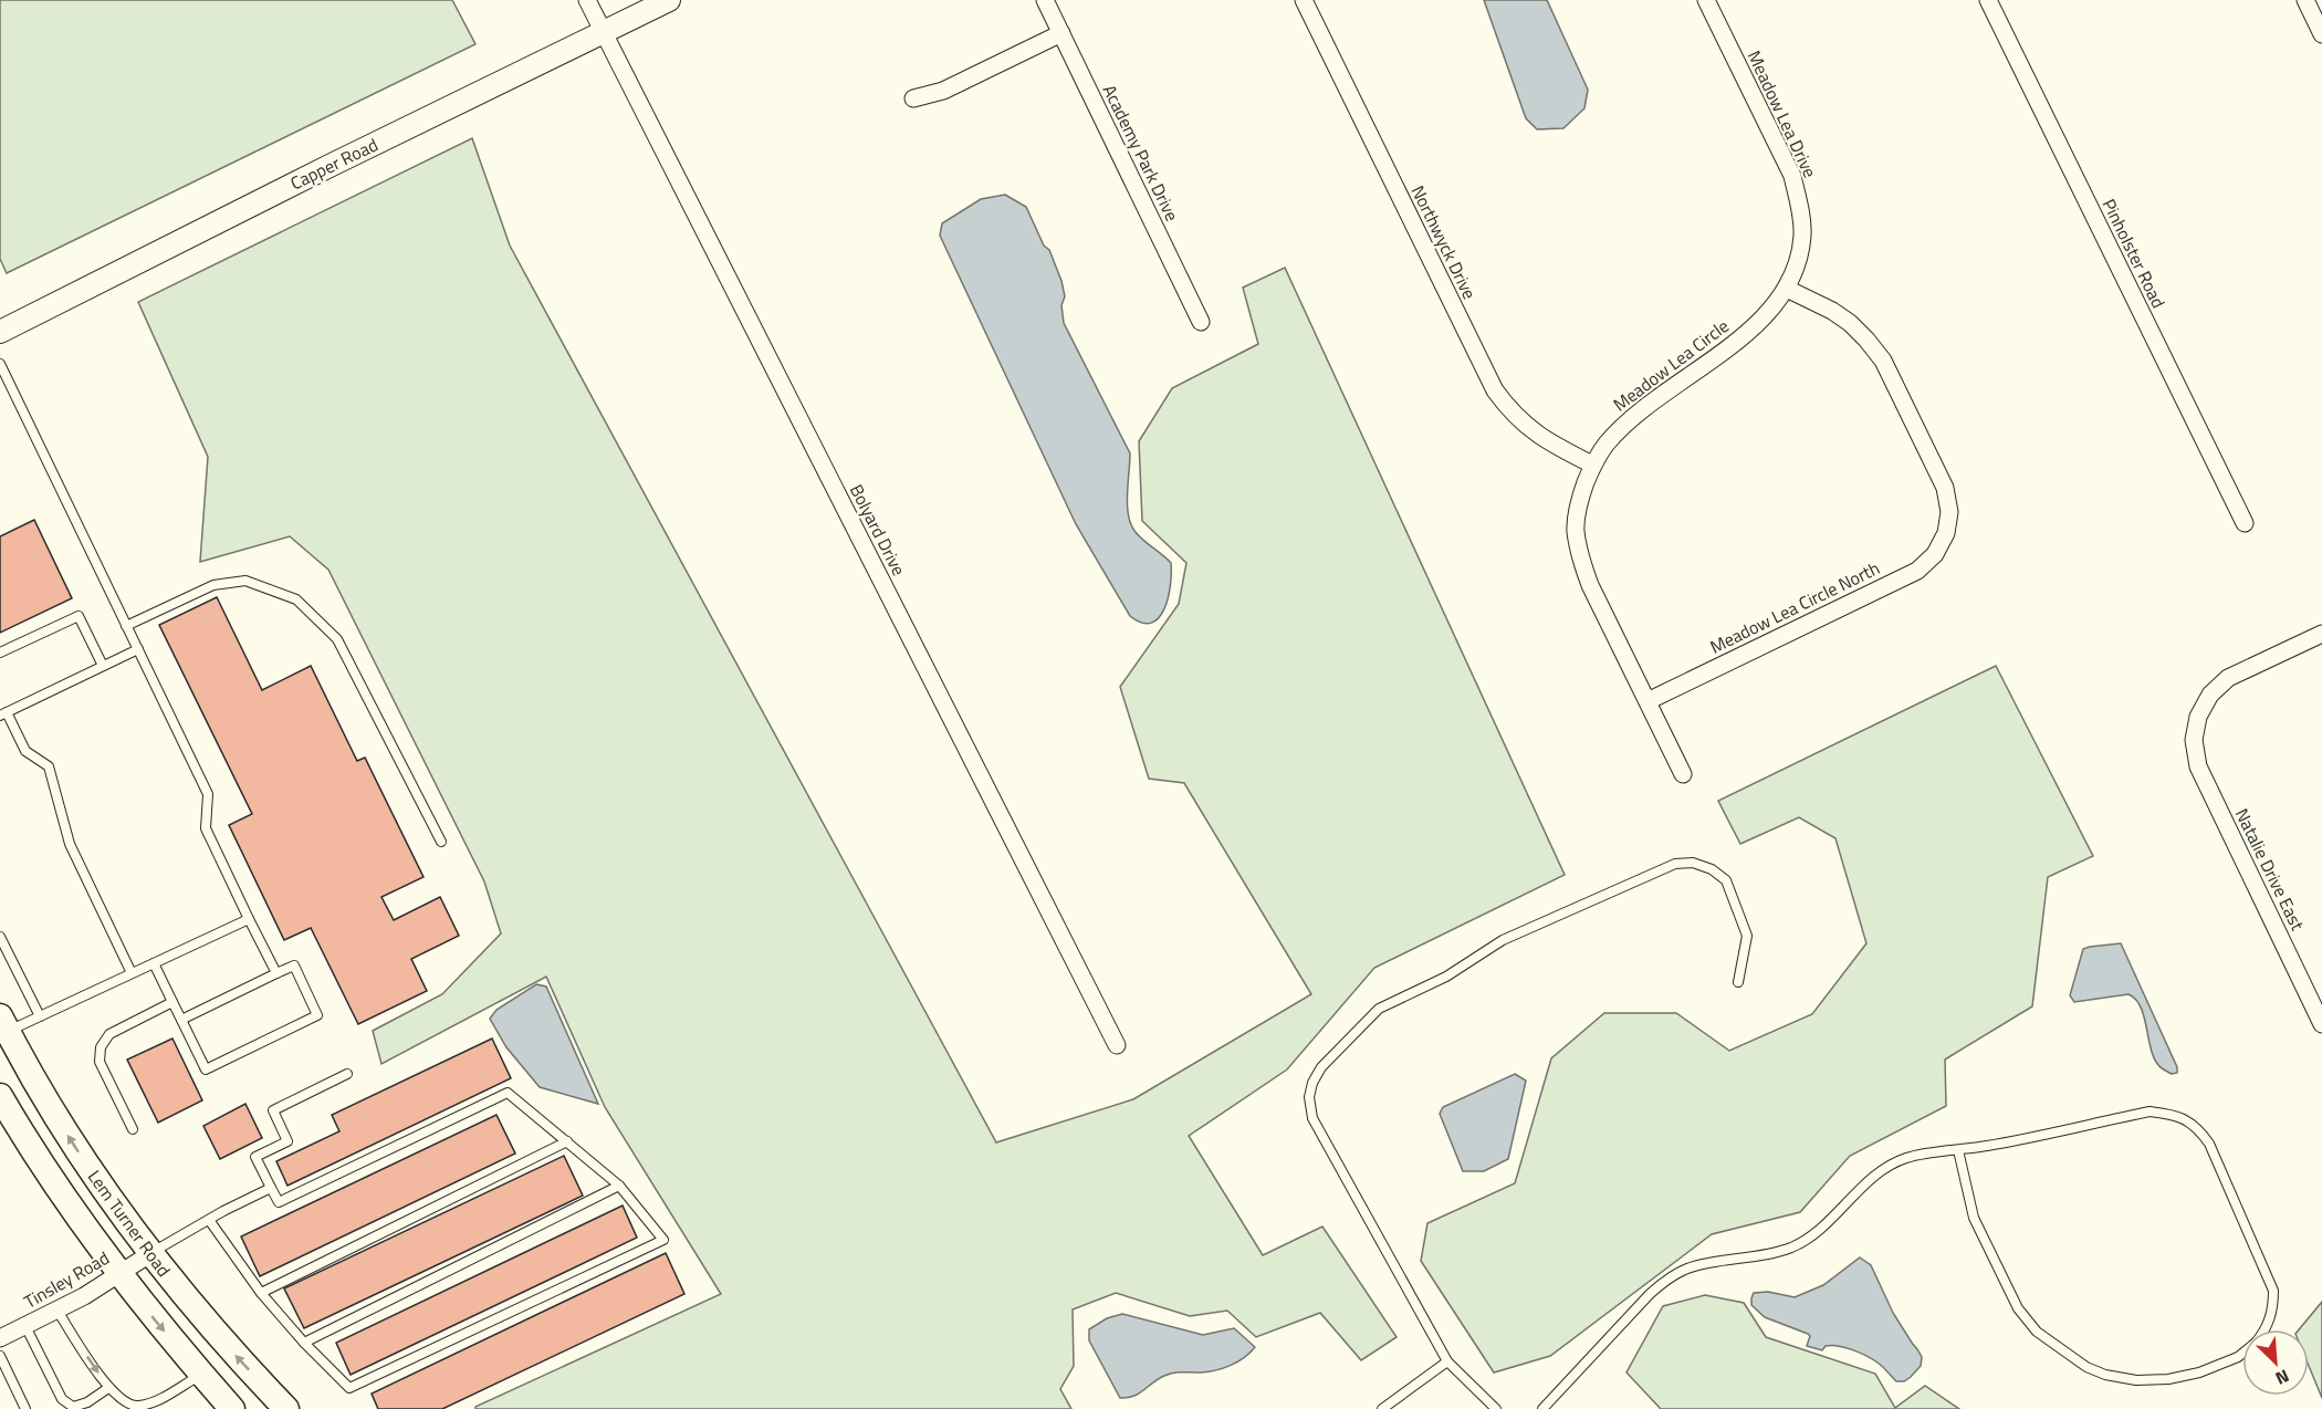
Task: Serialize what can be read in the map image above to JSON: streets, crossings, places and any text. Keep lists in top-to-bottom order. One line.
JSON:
{"streets":{"main road":["Lem Turner Road"],"street":["Meadow Lea Drive","Academy Park Drive","Capper Road","Northwyck Drive","Pinholster Road","Meadow Lea Circle","Bolyard Drive","Meadow Lea Circle North","Natalie Drive East","Tinsley Road"]},"crossings":[["Meadow Lea Drive","Meadow Lea Circle"],["Meadow Lea Drive","Meadow Lea Circle North"],["Capper Road","Bolyard Drive"],["Northwyck Drive","Meadow Lea Circle"],["Meadow Lea Circle","Meadow Lea Circle North"],["Lem Turner Road","Tinsley Road"]],"north":"bottom right"}
